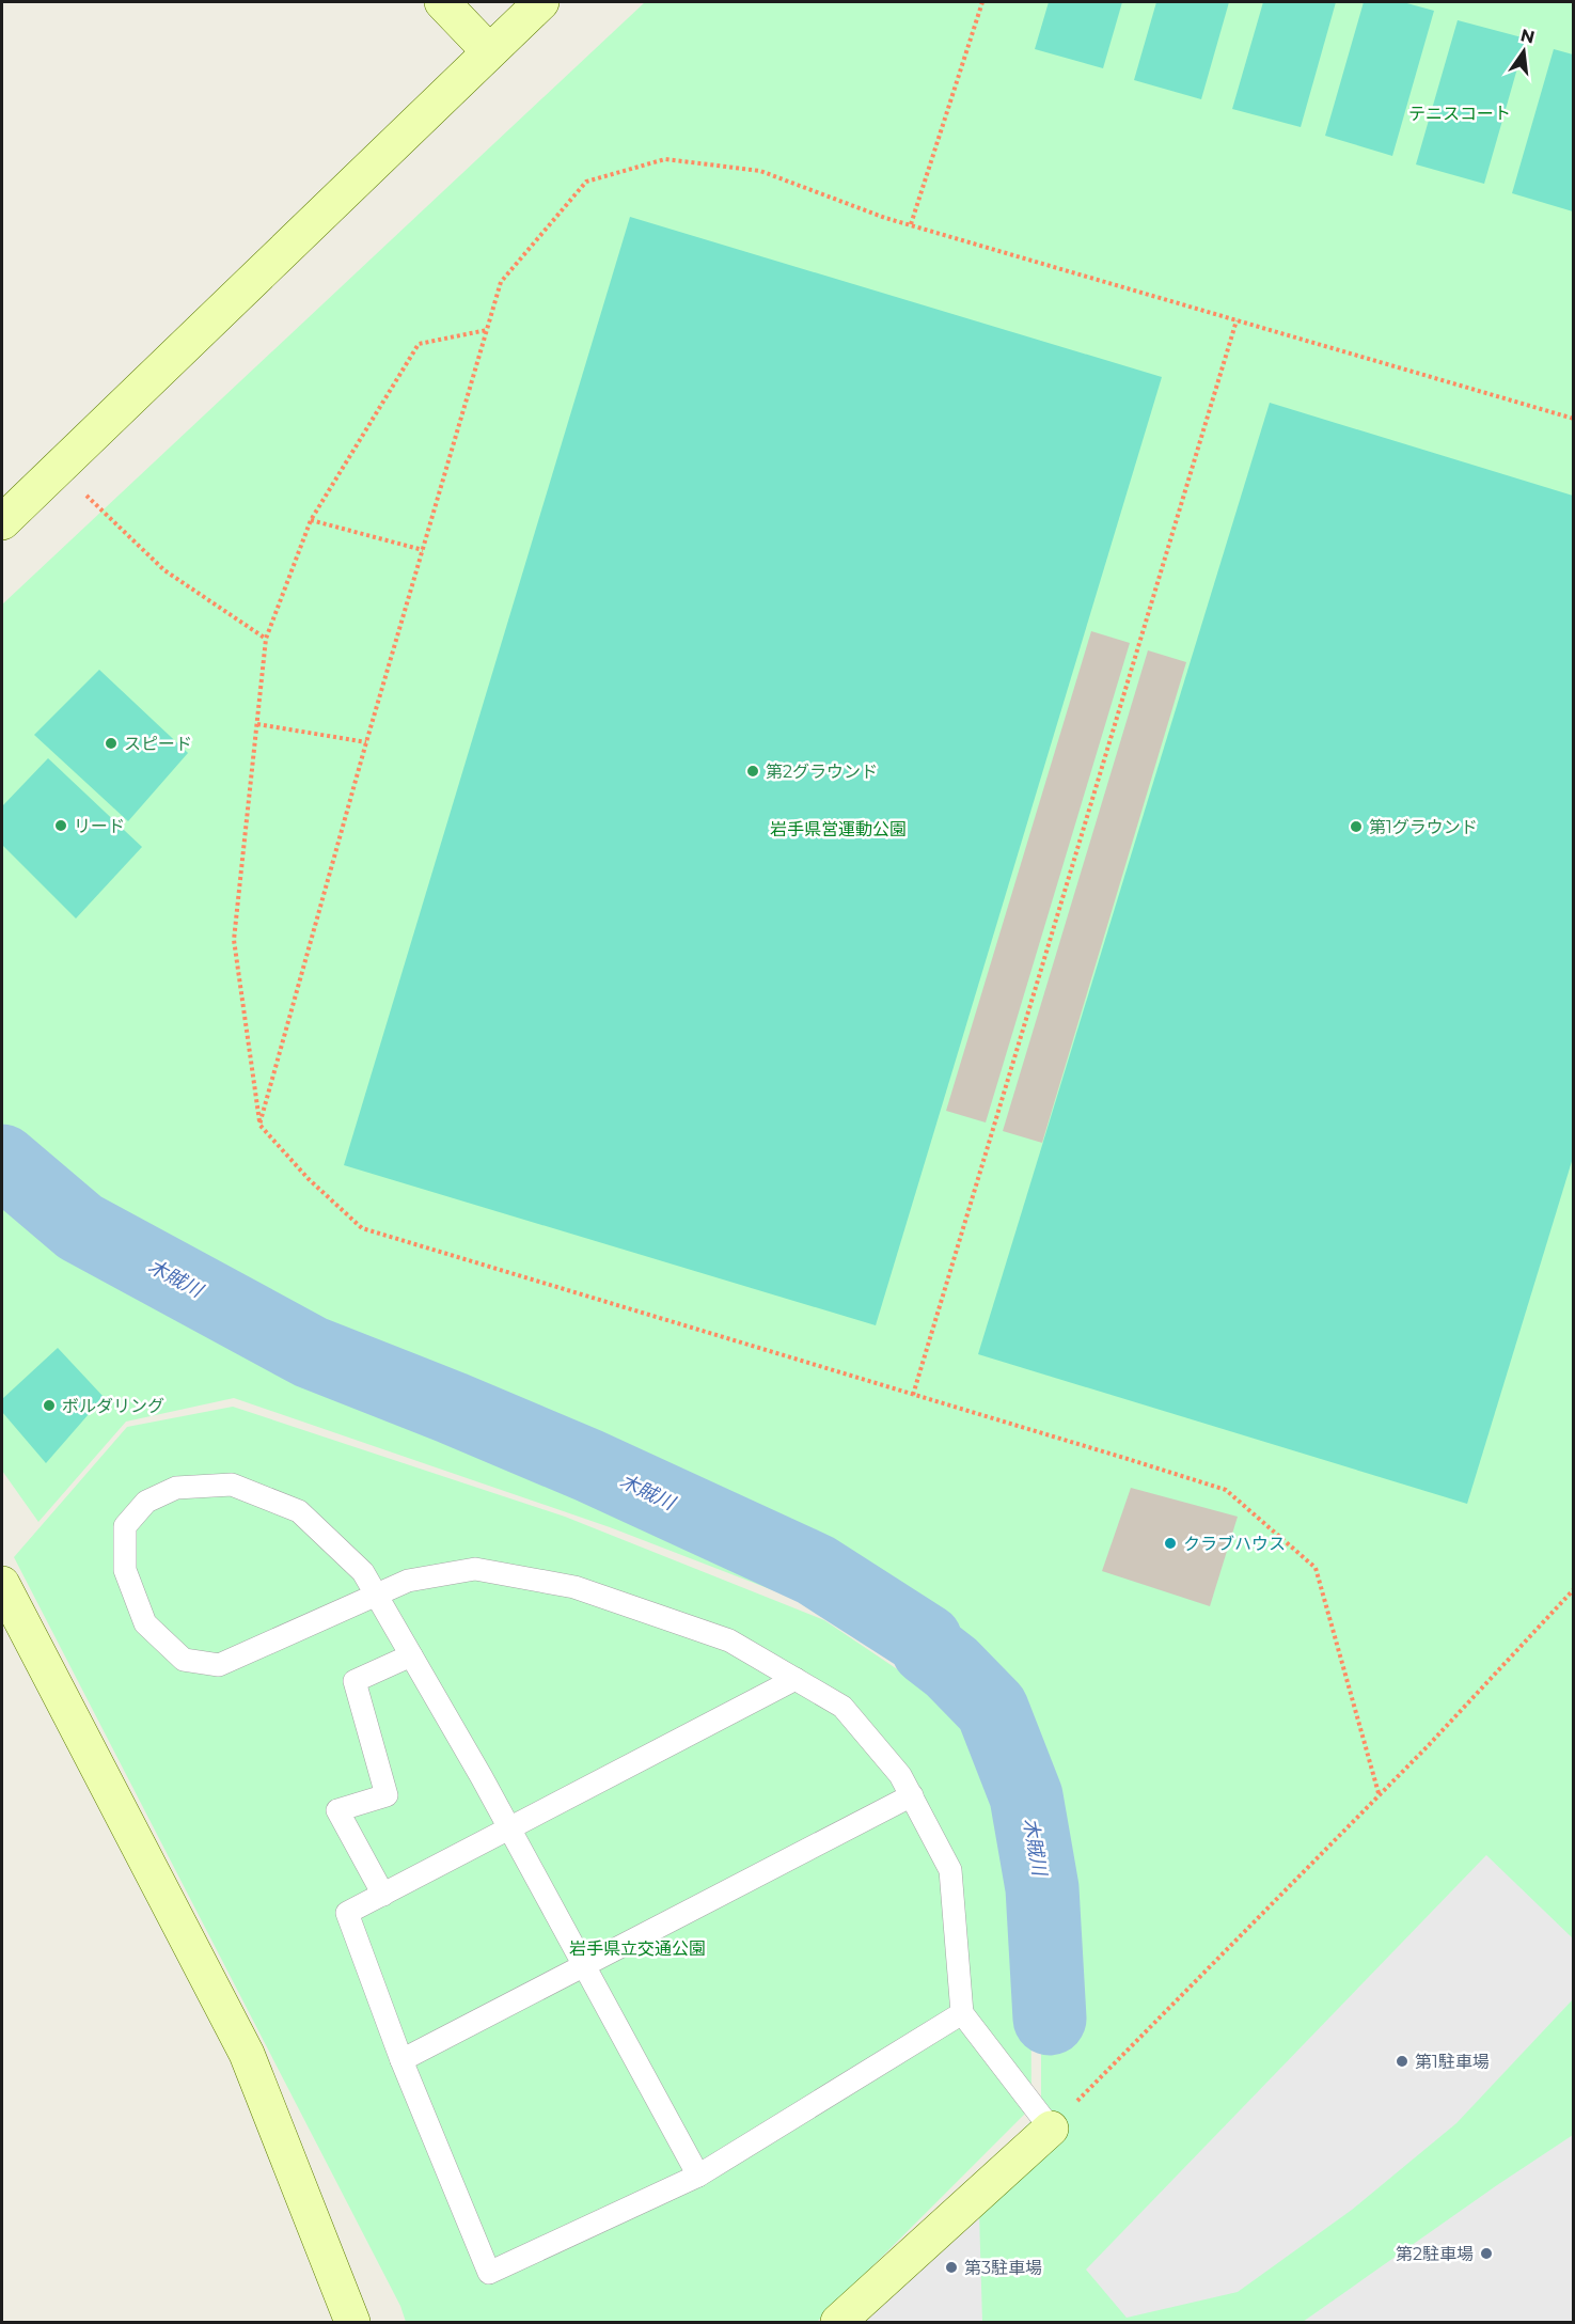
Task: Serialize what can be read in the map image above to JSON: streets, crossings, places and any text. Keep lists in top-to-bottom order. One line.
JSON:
{"water":["木賊川"],"parks":["テニスコート","岩手県営運動公園","岩手県立交通公園"],"places":["スピード","第2グラウンド","リード","第1グラウンド","ボルダリング","クラブハウス","第1駐車場","第2駐車場","第3駐車場"],"north":"top"}
